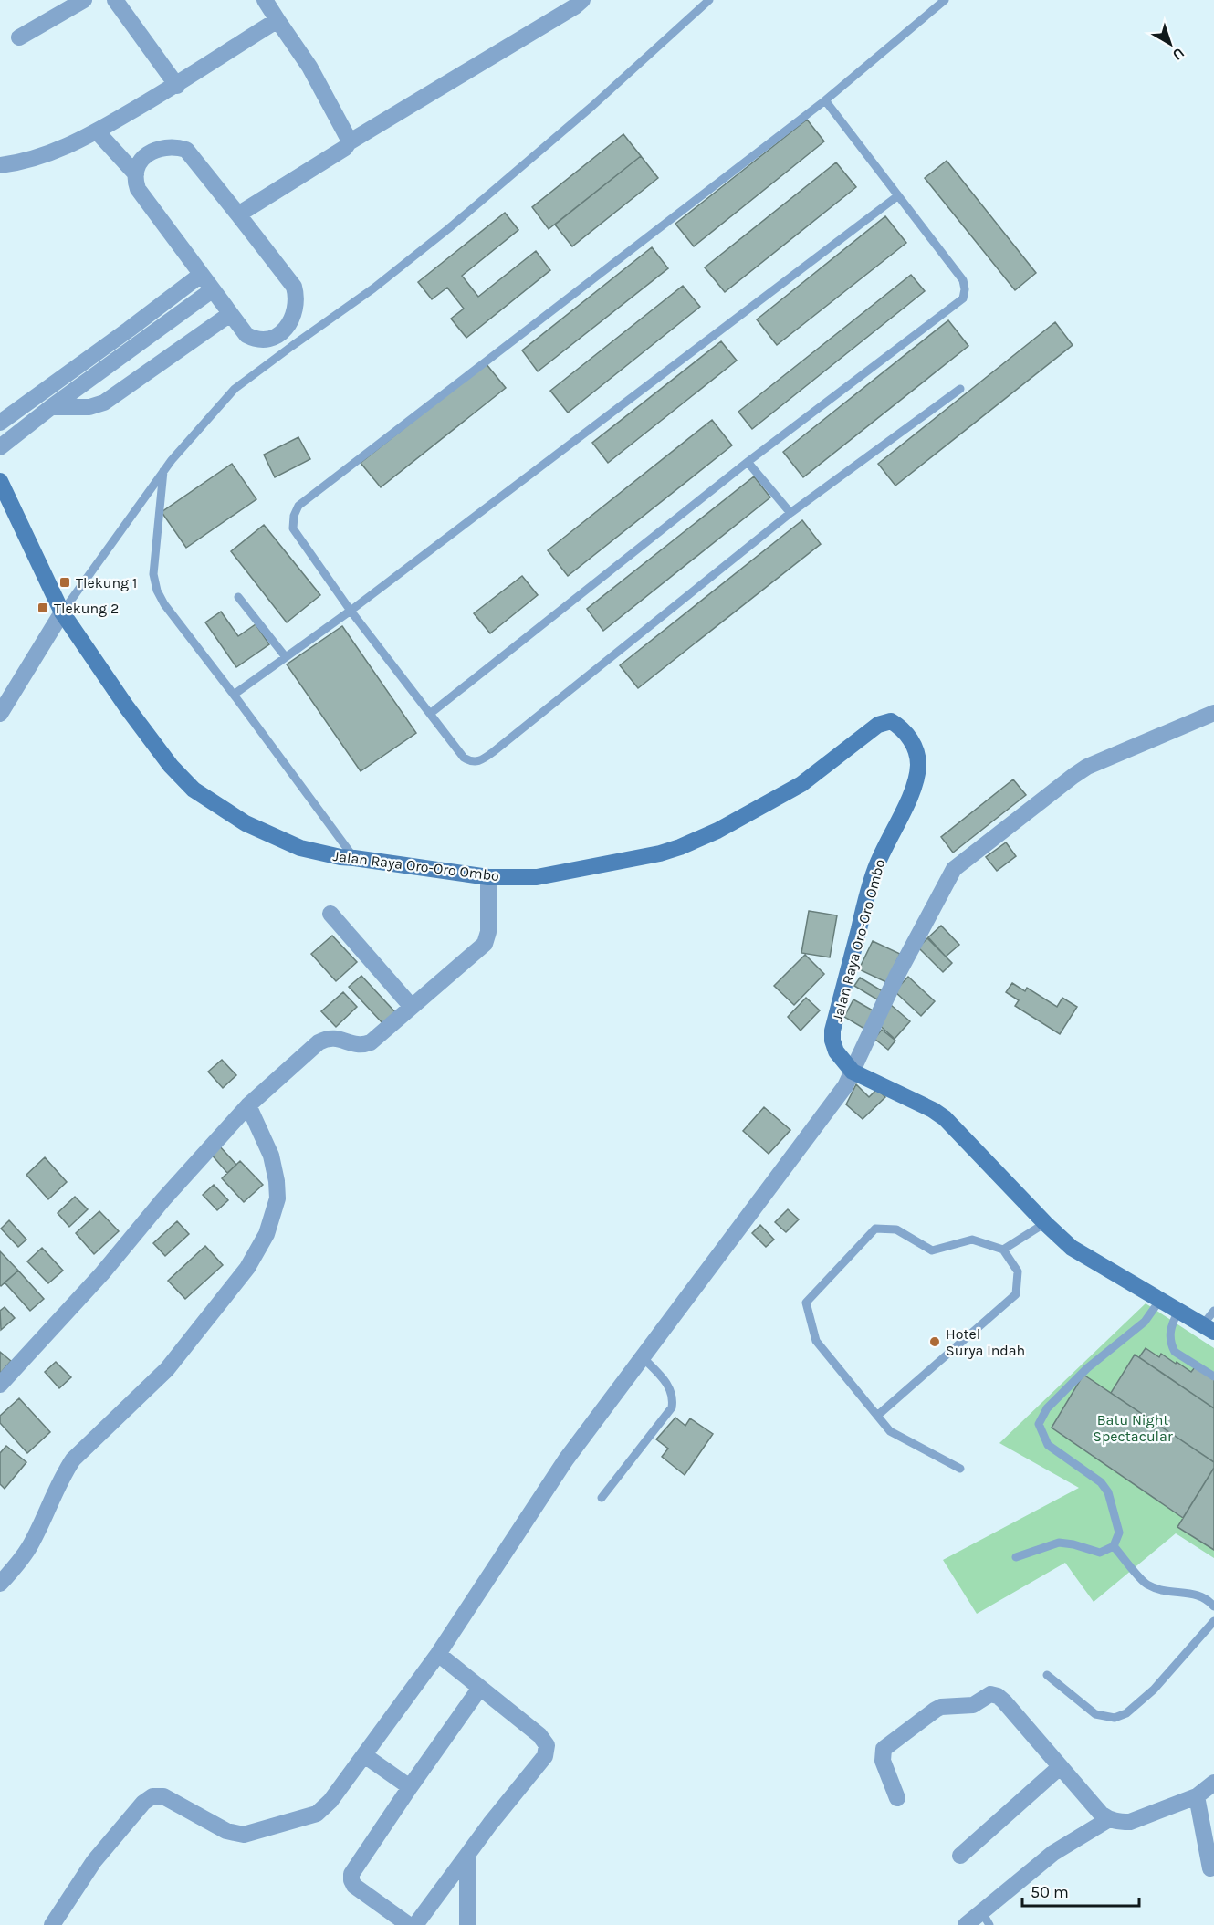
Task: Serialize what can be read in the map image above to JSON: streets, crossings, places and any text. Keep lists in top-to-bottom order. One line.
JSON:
{"streets":{"main road":["Jalan Raya Oro-Oro Ombo"]},"parks":["Batu Night Spectacular"],"places":{"transit":["Tlekung 1","Tlekung 2"],"other":["Hotel Surya Indah"]},"scale_bar":"50 m","north":"bottom right"}
